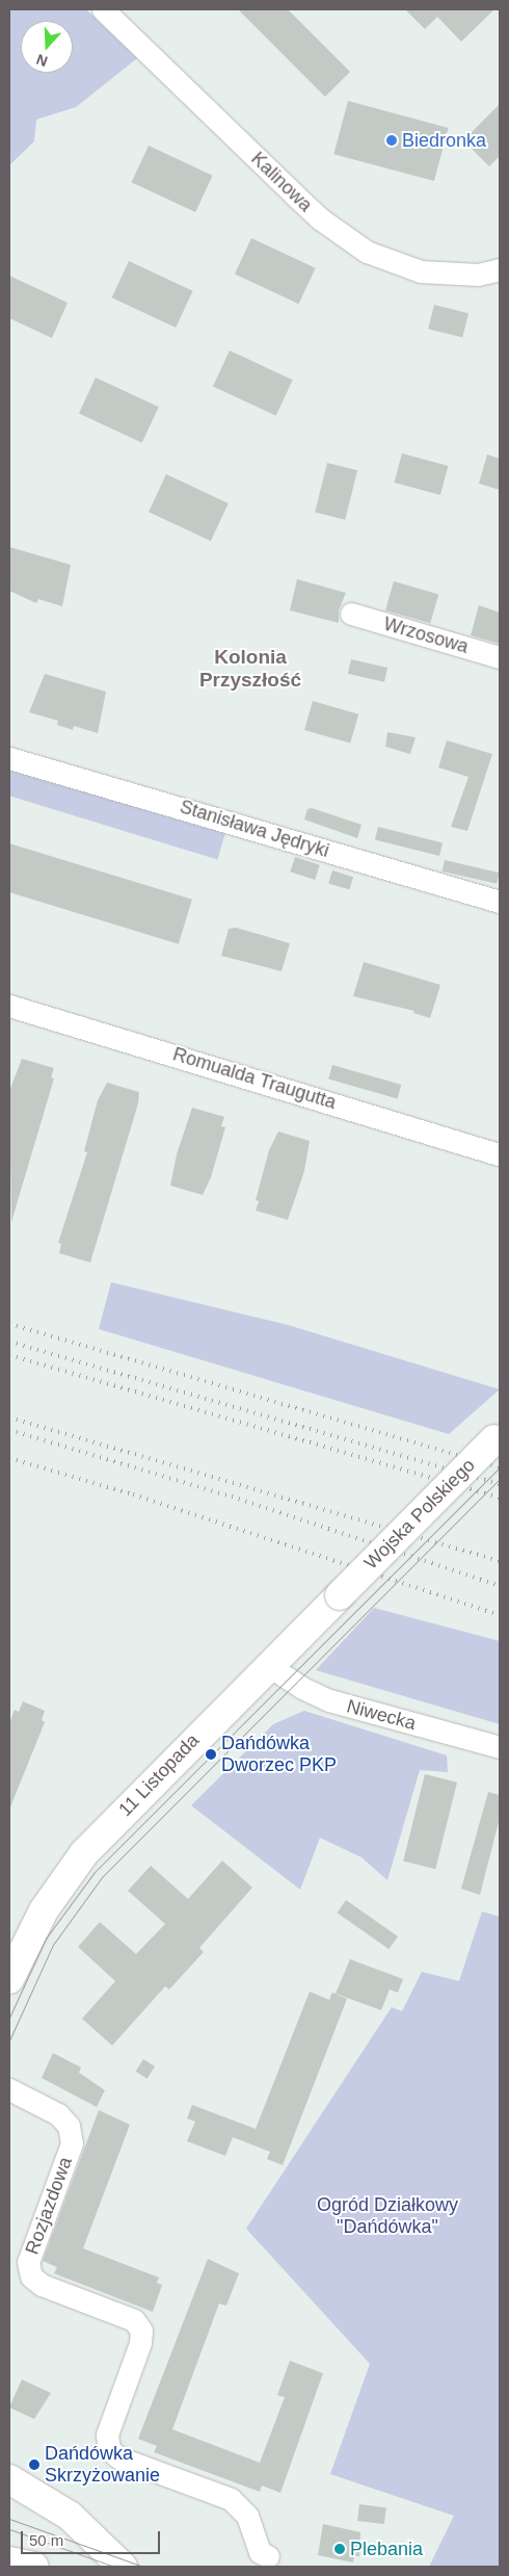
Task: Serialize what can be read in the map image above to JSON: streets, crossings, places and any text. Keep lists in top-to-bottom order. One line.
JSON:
{"streets":{"main road":["Wojska Polskiego","11 Listopada"],"street":["Kalinowa","Wrzosowa","Stanisława Jędryki","Romualda Traugutta","Niwecka","Rozjazdowa"]},"crossings":[["Wojska Polskiego","11 Listopada"],["Niwecka","11 Listopada"]],"districts":["Kolonia Przyszłość"],"parks":["Ogród Działkowy \"Dańdówka\""],"places":["Biedronka","Dańdówka Dworzec PKP","Dańdówka Skrzyżowanie","Plebania"],"scale_bar":"50 m","north":"bottom"}
